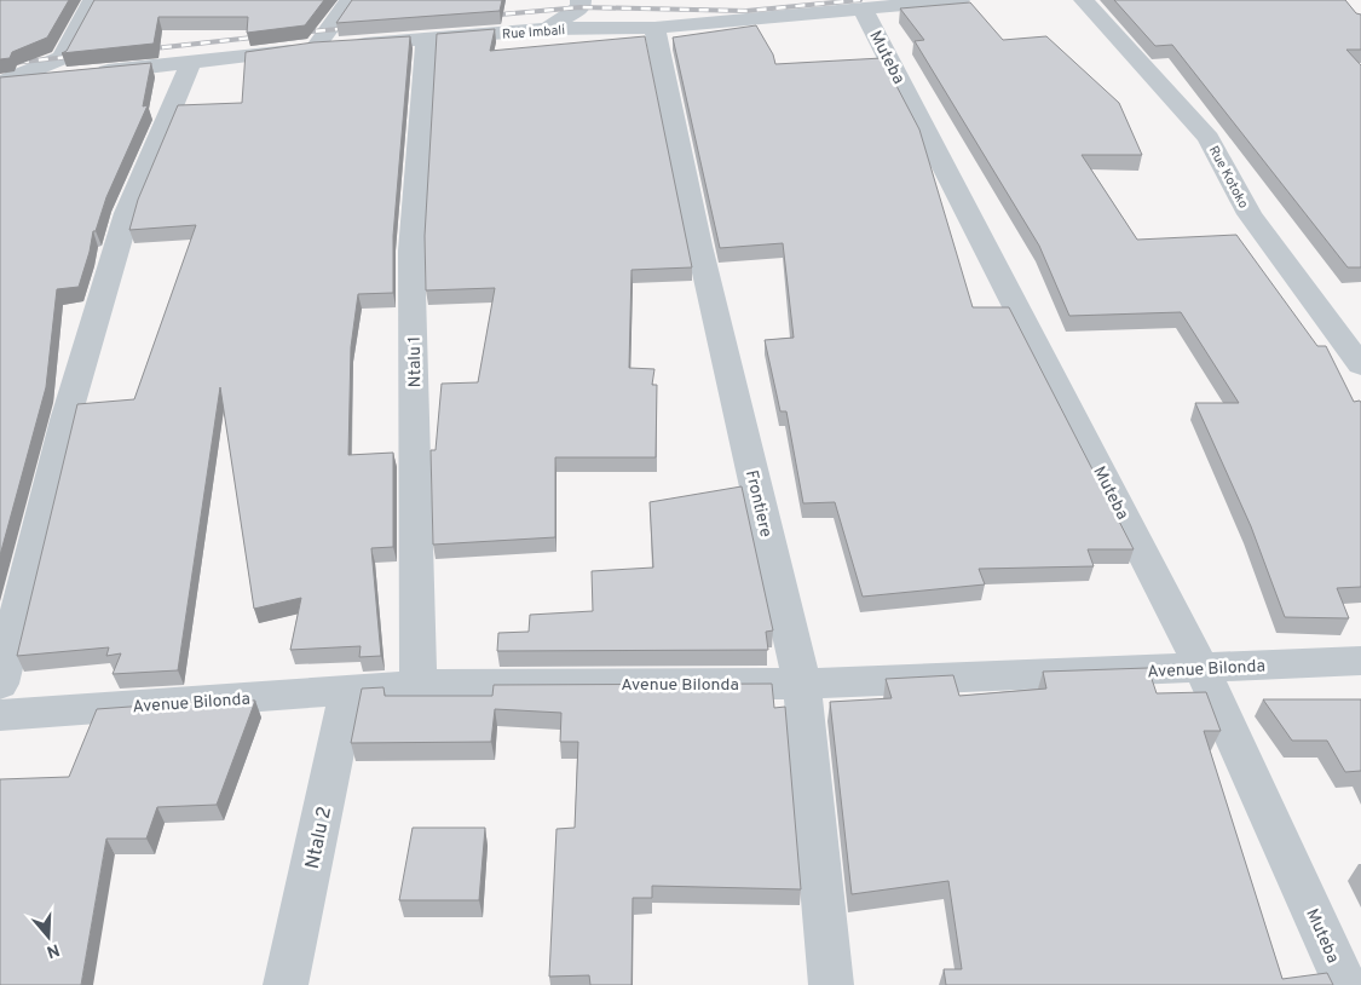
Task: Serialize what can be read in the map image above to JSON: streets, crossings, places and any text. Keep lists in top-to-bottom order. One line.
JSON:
{"streets":{"street":["Rue Imbali","Muteba","Rue Kotoko","Ntalu 1","Frontiere","Avenue Bilonda","Ntalu 2"]},"crossings":[["Rue Imbali","Muteba"],["Rue Imbali","Ntalu 1"],["Rue Imbali","Frontiere"],["Muteba","Avenue Bilonda"],["Ntalu 1","Avenue Bilonda"],["Frontiere","Avenue Bilonda"],["Avenue Bilonda","Ntalu 2"]],"north":"bottom"}
